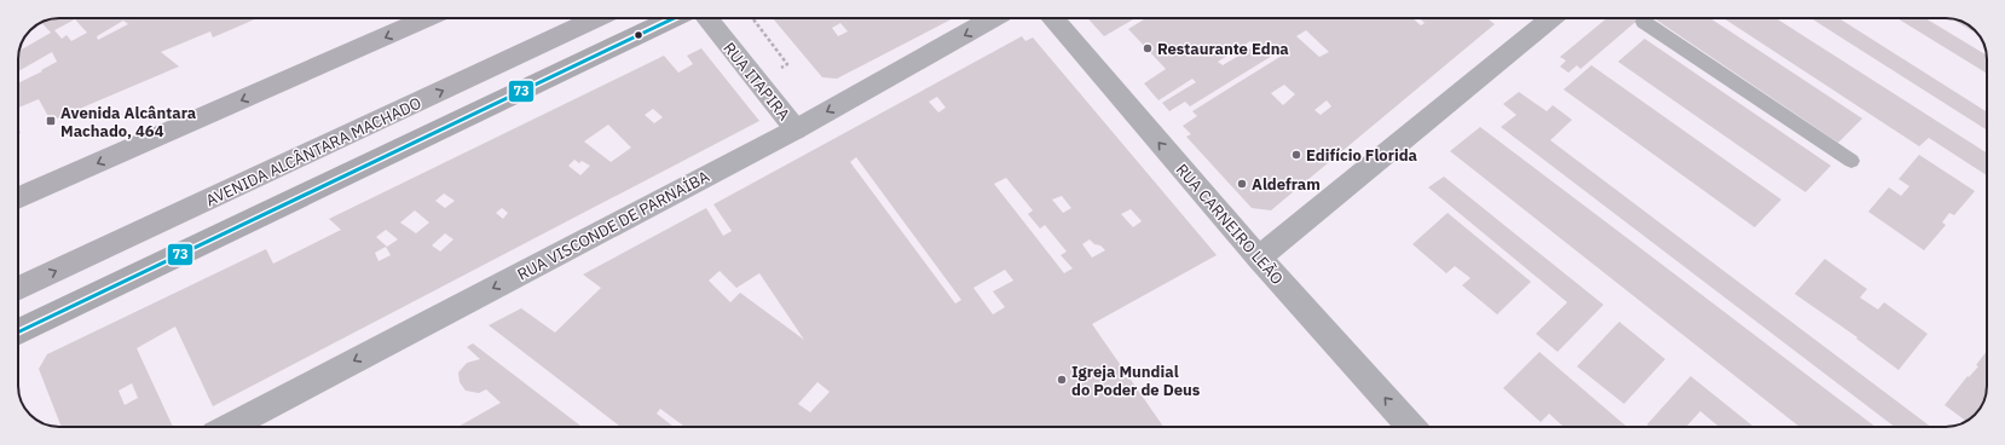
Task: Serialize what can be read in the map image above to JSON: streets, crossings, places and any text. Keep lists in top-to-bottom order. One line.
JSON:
{"streets":{"highway":["AVENIDA ALCÂNTARA MACHADO"],"street":["RUA ITAPIRA","RUA CARNEIRO LEÃO","RUA VISCONDE DE PARNAÍBA"]},"crossings":[["RUA ITAPIRA","RUA VISCONDE DE PARNAÍBA"]],"one_way":["RUA CARNEIRO LEÃO","RUA VISCONDE DE PARNAÍBA"],"places":{"other":["Restaurante Edna","Edifício Florida","Aldefram","Igreja Mundial do Poder de Deus"],"transit":["Avenida Alcântara Machado, 464"]},"lines":["transit line 73"]}
